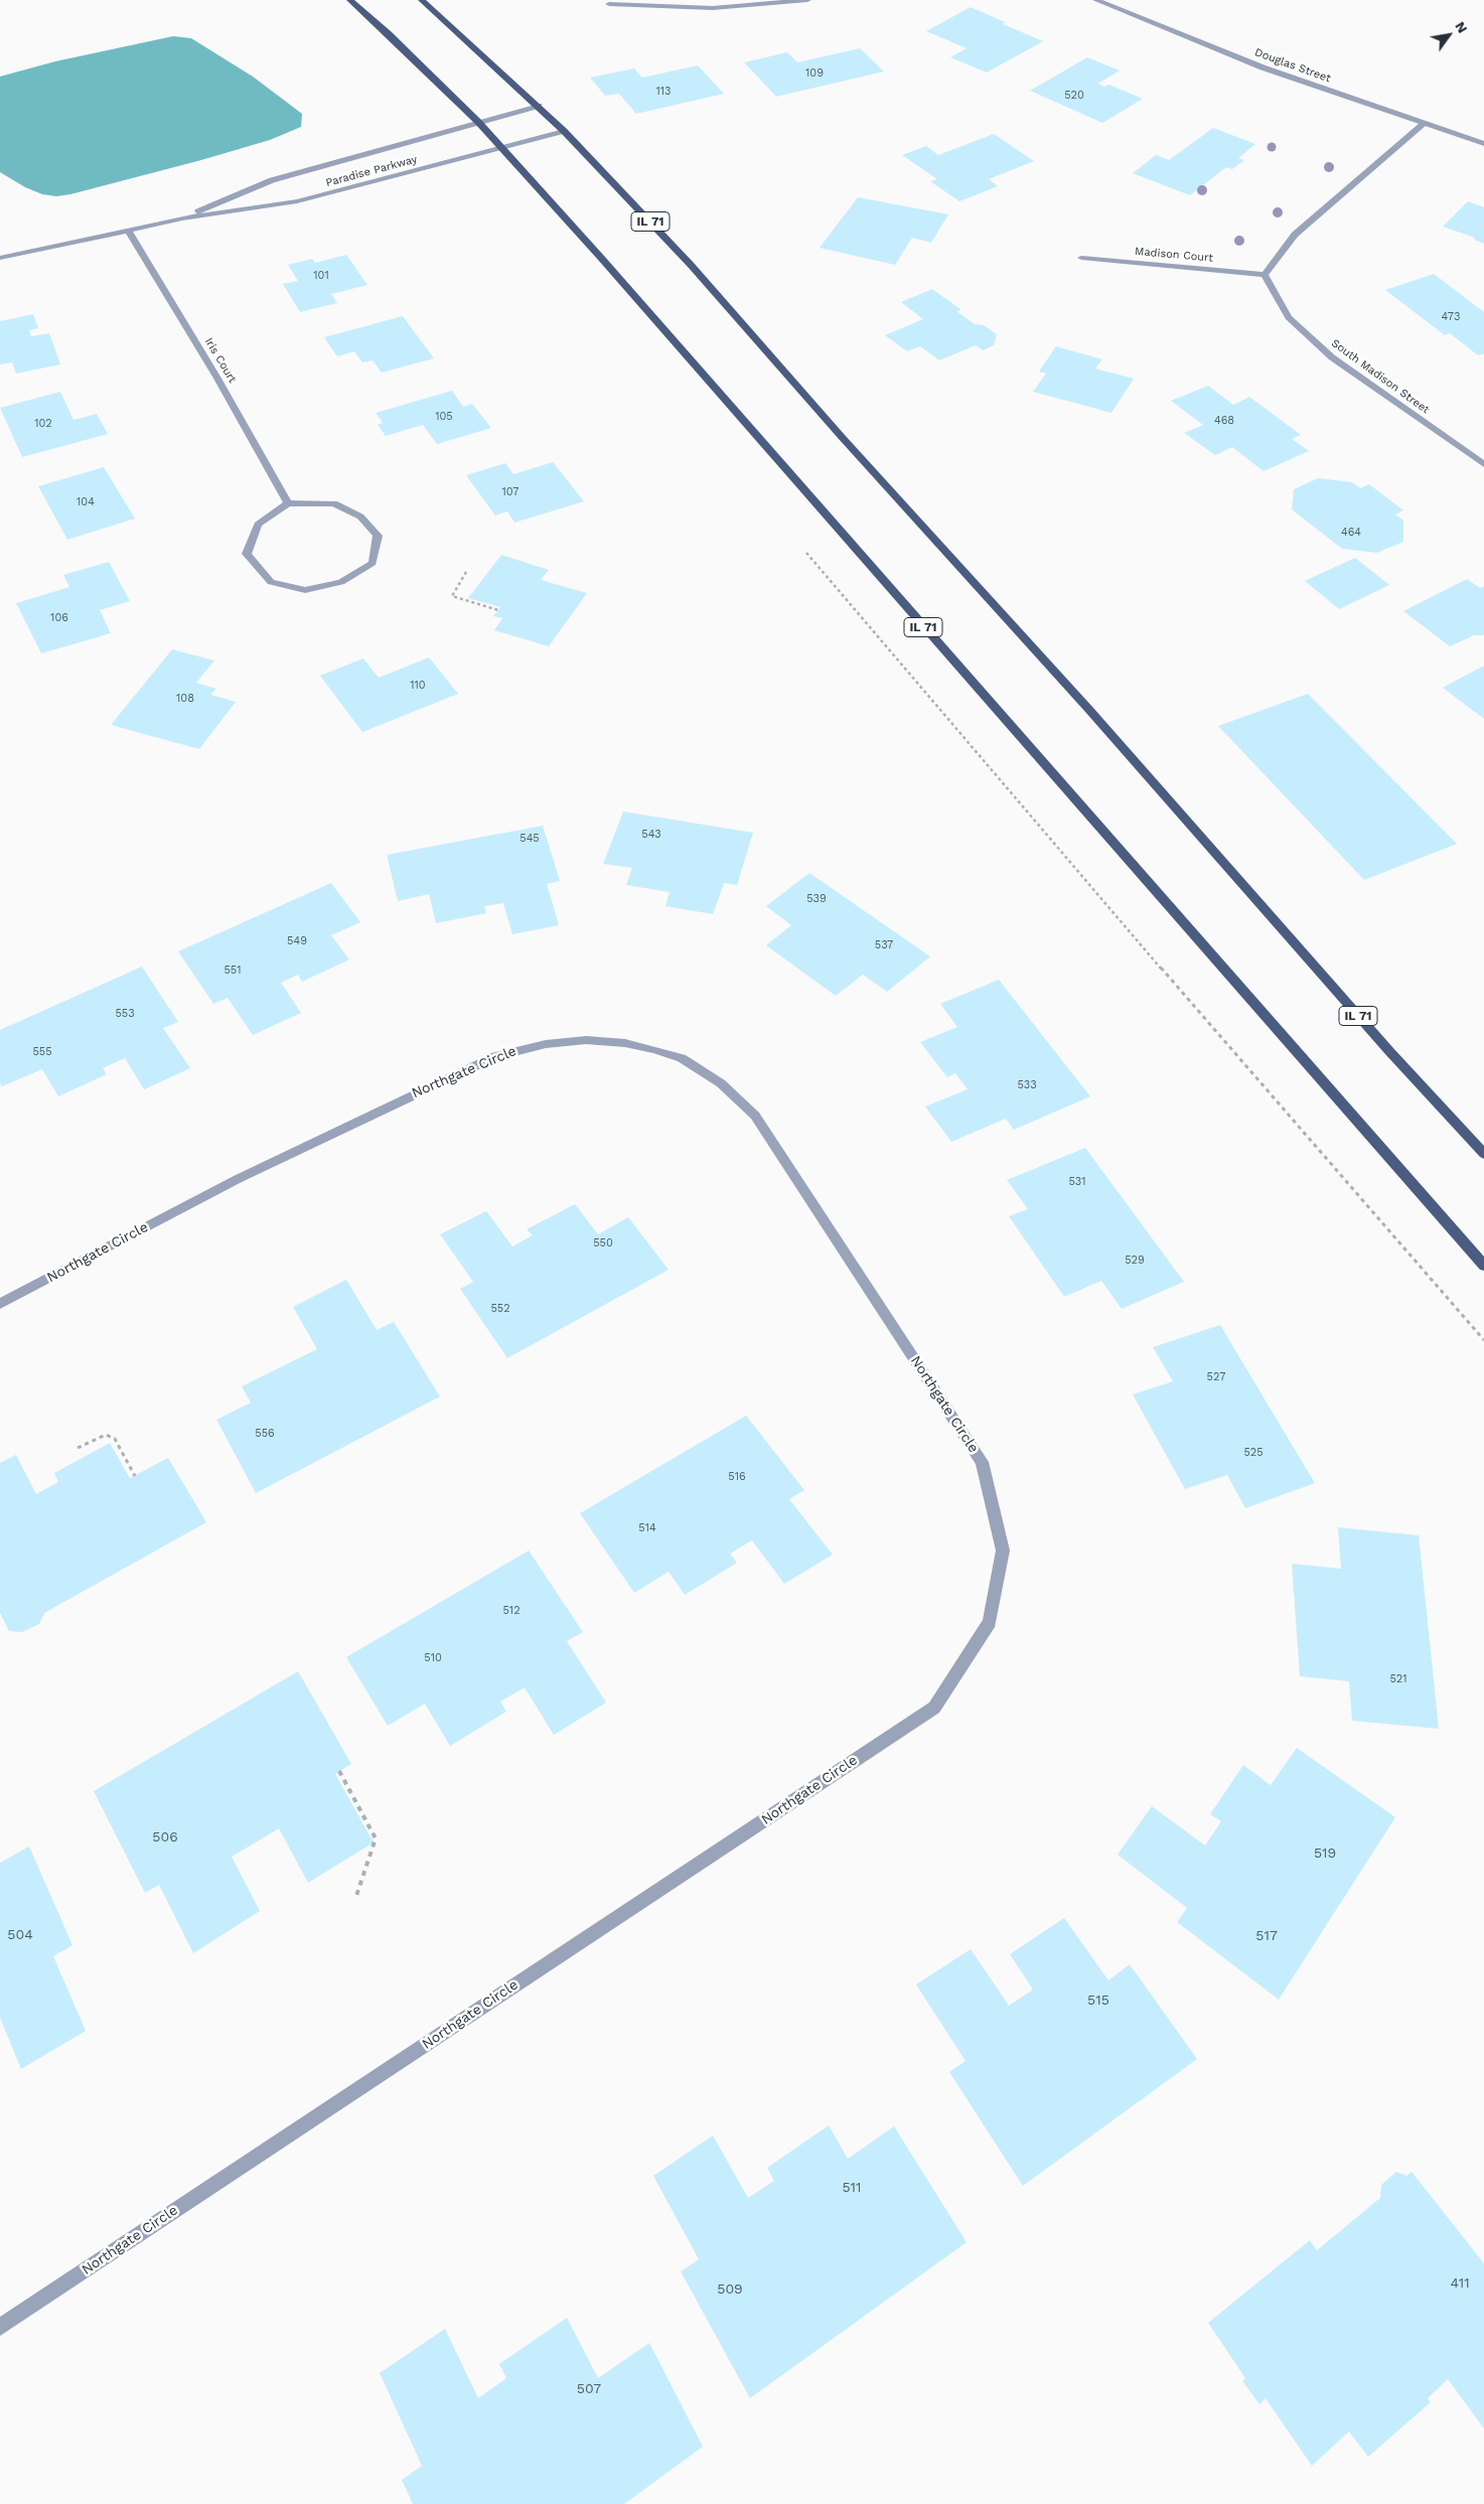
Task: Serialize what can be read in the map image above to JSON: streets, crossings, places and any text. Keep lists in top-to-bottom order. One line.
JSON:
{"streets":{"main road":["IL 71"],"street":["Douglas Street","Paradise Parkway","Madison Court","Iris Court","South Madison Street","Northgate Circle"]},"crossings":[["Paradise Parkway","IL 71"],["Paradise Parkway","Iris Court"],["Madison Court","South Madison Street"]],"house_numbers":["109","113","520","101","473","105","468","102","107","104","464","106","110","108","543","545","539","549","537","551","553","555","533","531","550","529","552","527","556","525","516","514","512","510","521","506","519","504","517","515","511","411","509","507"],"north":"top right"}
